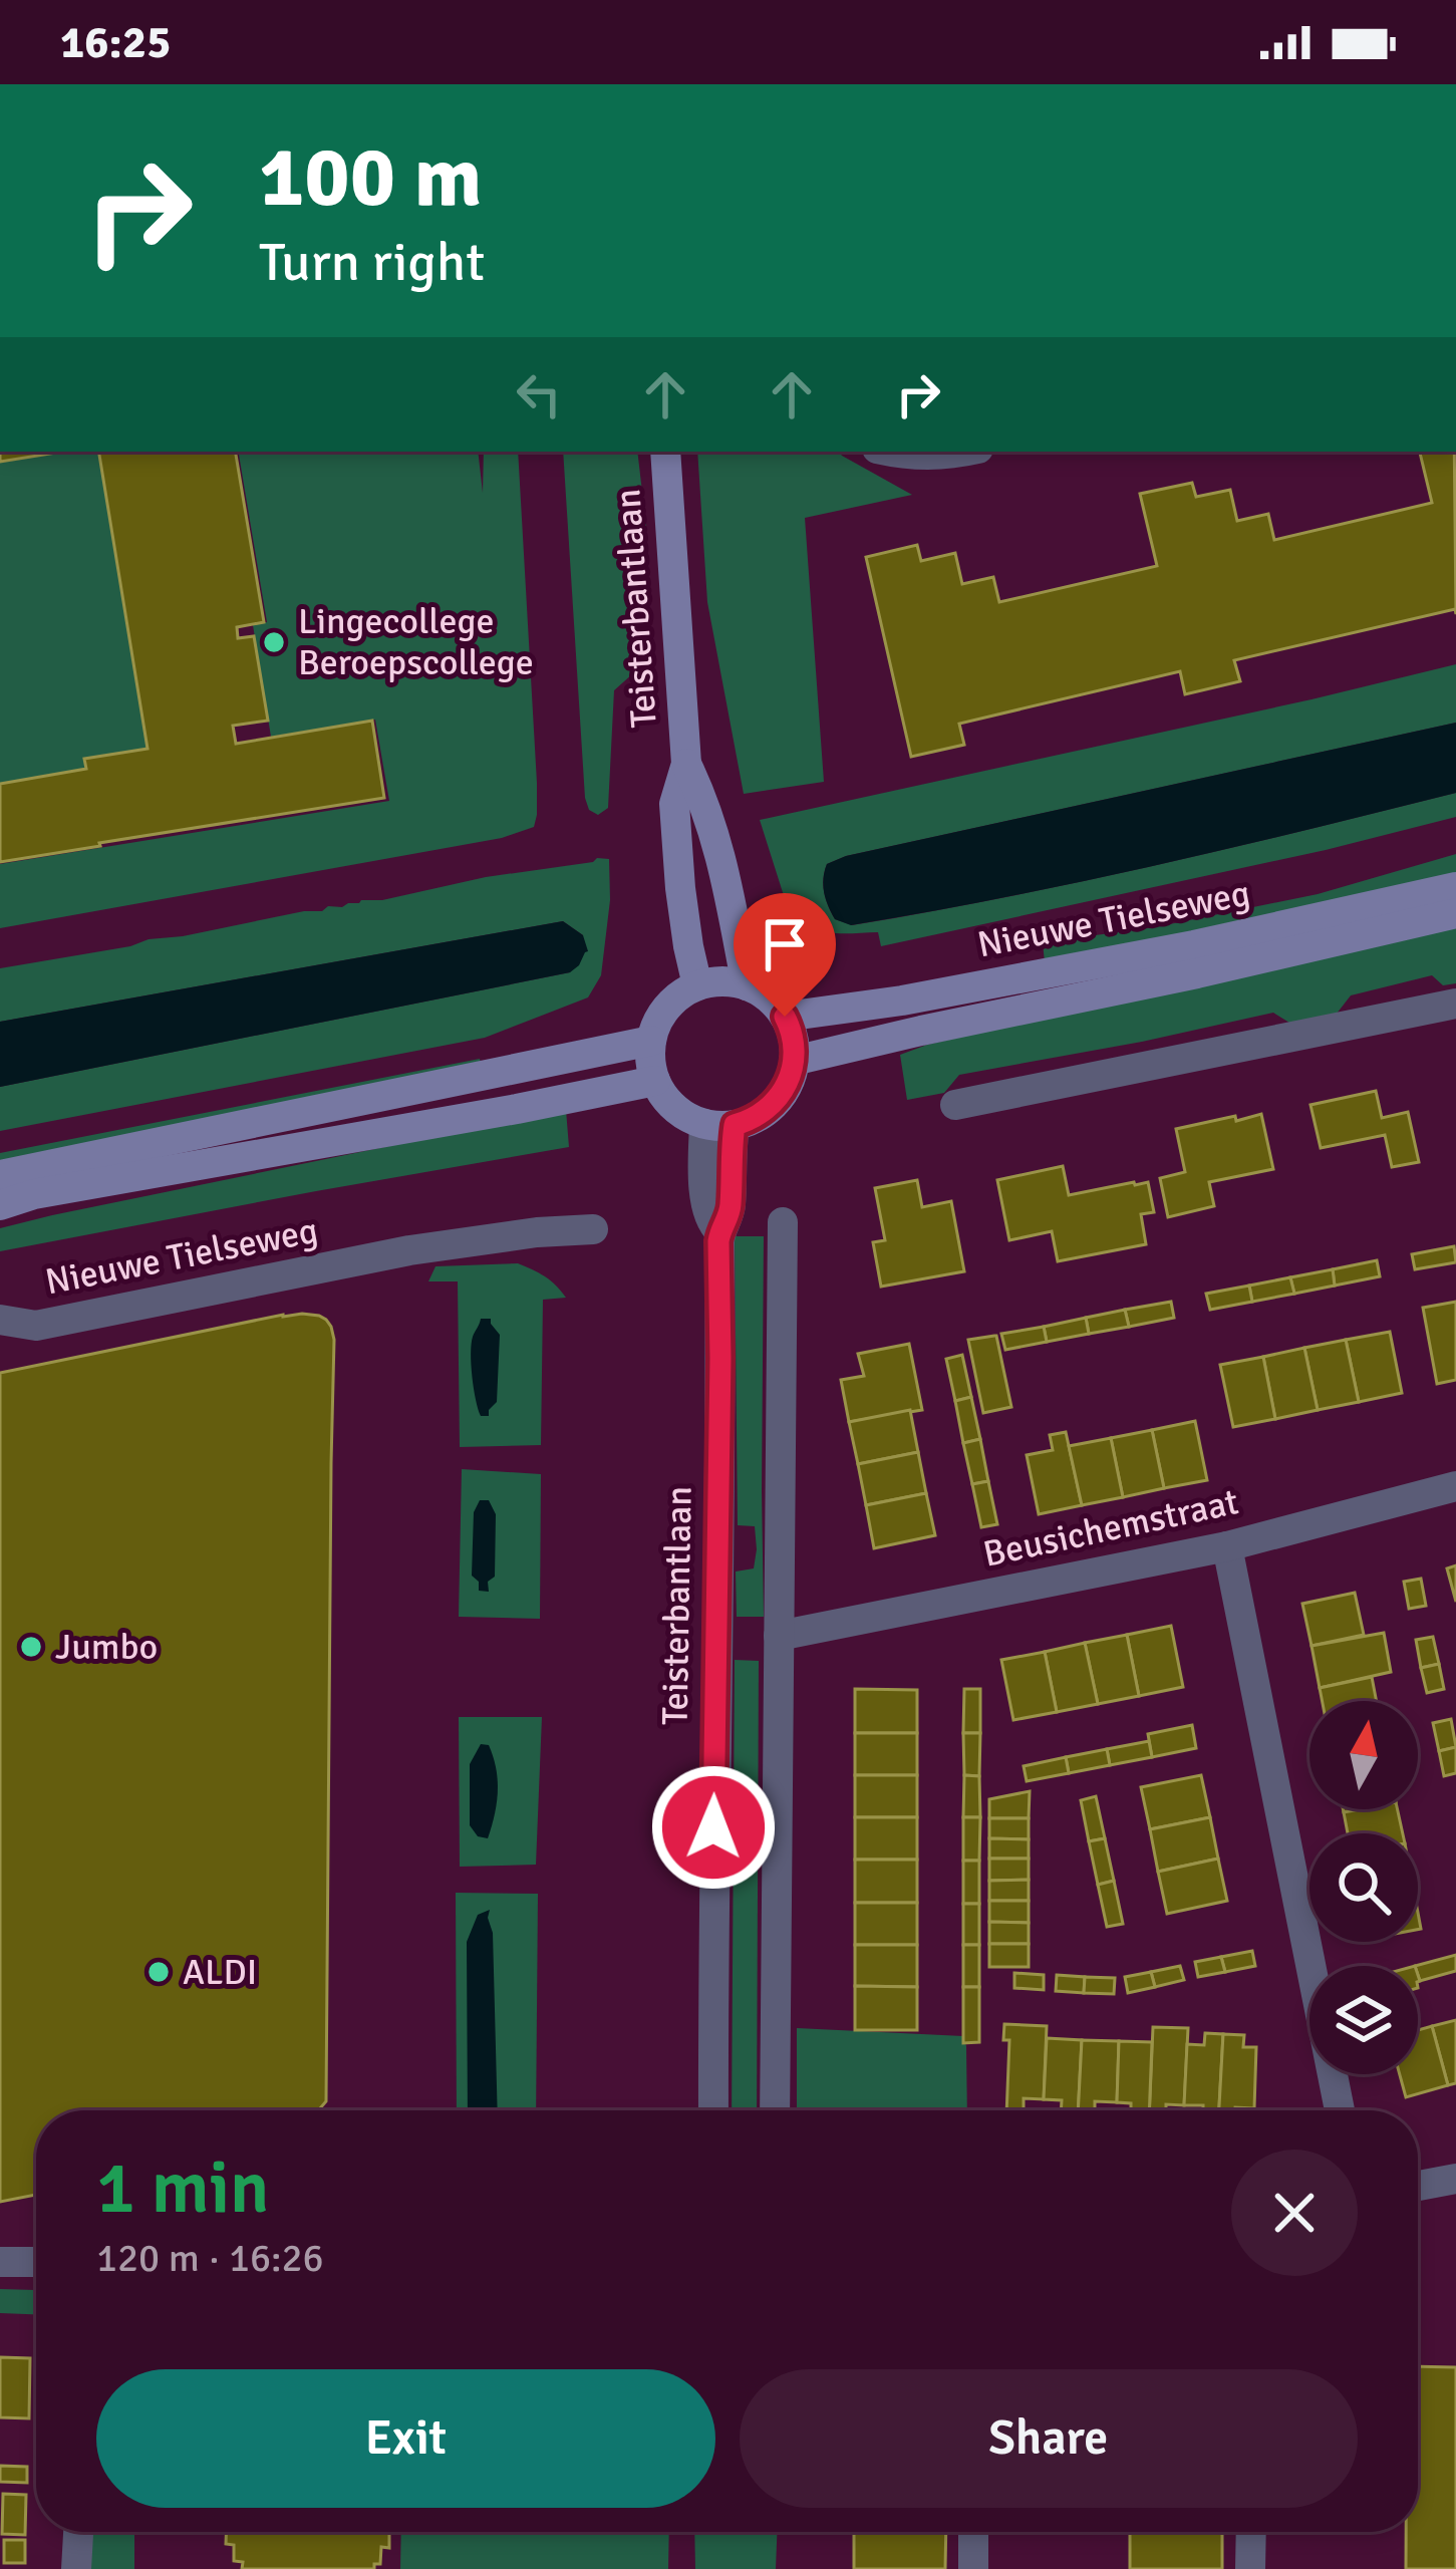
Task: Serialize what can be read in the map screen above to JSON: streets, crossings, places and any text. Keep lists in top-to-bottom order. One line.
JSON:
{"streets":{"main road":["Teisterbantlaan","Nieuwe Tielseweg"],"street":["Beusichemstraat"]},"crossings":[["Teisterbantlaan","Nieuwe Tielseweg"]],"places":["Lingecollege Beroepscollege","Jumbo","ALDI"],"north":"top","page":{"status":"16:25","turn":["100 m","Turn right"],"heading":["1 min","120 m · 16:26"],"buttons":["Exit","Share"]}}
